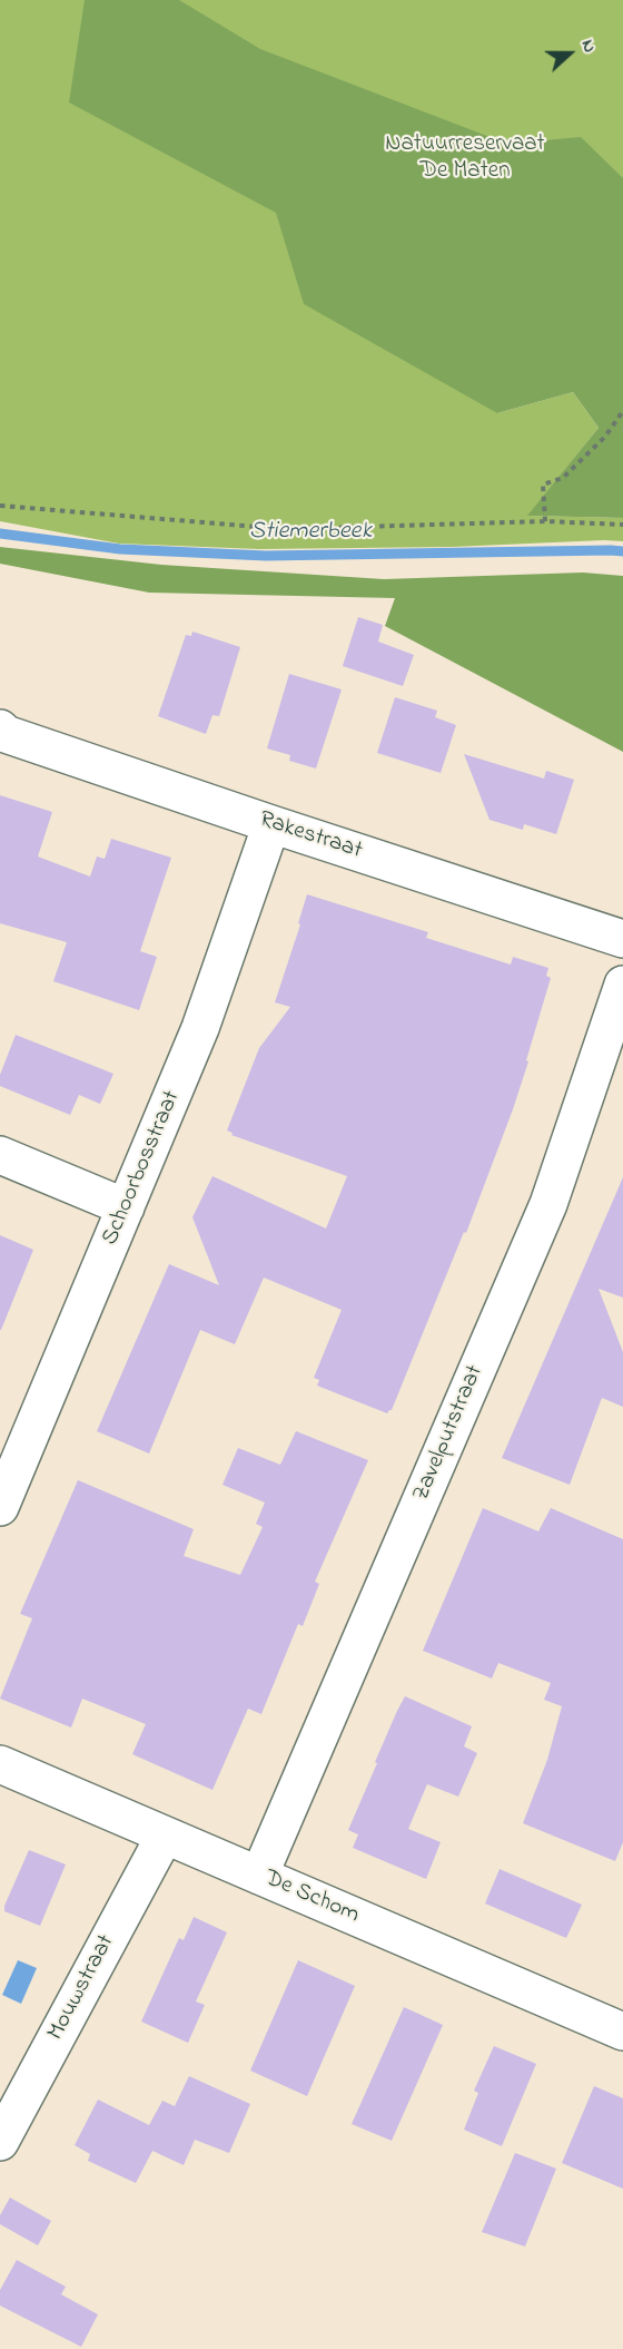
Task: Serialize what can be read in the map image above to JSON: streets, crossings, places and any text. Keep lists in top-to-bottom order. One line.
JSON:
{"streets":{"street":["Rakestraat","Schoorbosstraat","Zavelputstraat","De Schom","Mouwstraat"]},"crossings":[["Rakestraat","Schoorbosstraat"],["Zavelputstraat","De Schom"],["De Schom","Mouwstraat"]],"water":["Stiemerbeek"],"parks":["Natuurreservaat De Maten"],"north":"right"}
